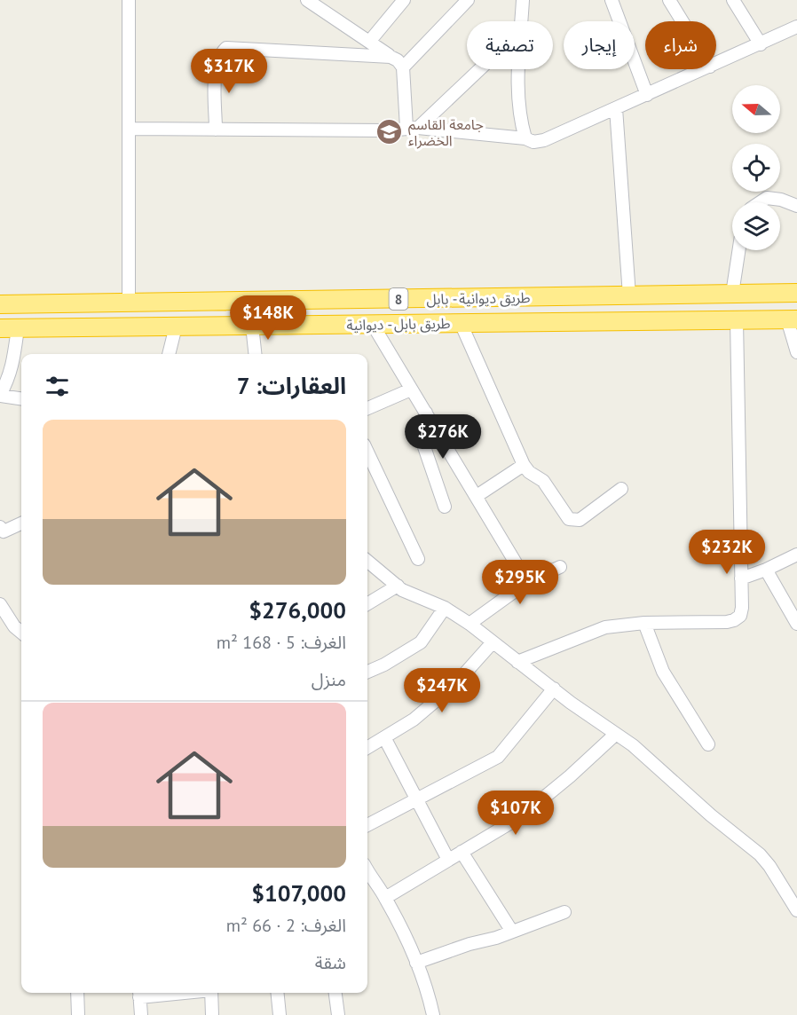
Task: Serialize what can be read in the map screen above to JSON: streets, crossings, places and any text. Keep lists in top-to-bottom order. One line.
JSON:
{"streets":{"highway":["طريق ديوانية - بابل","8","طريق بابل - ديوانية"]},"places":{"school or university":["جامعة القاسم الخضراء"]},"north":"left","page":{"chip":["شراء","إيجار","تصفية"],"price":["$317K","$148K","$276K","$232K","$295K","$247K","$107K"],"heading":"العقارات: 7","list":[{"name":"$276,000","note":"الغرف: 5 · 168 m² · منزل"},{"name":"$107,000","note":"الغرف: 2 · 66 m² · شقة"}]}}
